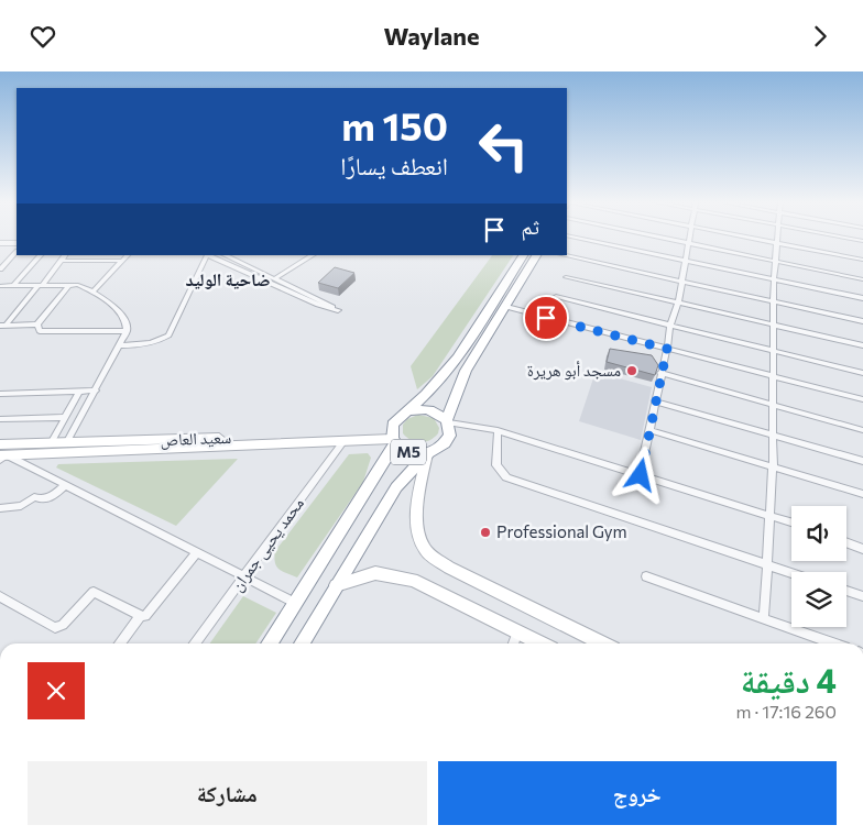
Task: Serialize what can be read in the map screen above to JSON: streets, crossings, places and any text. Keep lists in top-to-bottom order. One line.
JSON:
{"streets":{"highway":["M5"],"main road":["سعيد العاص"],"street":["محمد يحيى جمران"]},"crossings":[["سعيد العاص","M5"]],"districts":["ضاحية الوليد"],"places":["مسجد أبو هريرة","Professional Gym"],"page":{"header":"Waylane","turn":["150 m","انعطف يسارًا"],"then":"ثم","heading":["4 دقيقة","260 m · 17:16"],"buttons":["خروج","مشاركة"]}}
